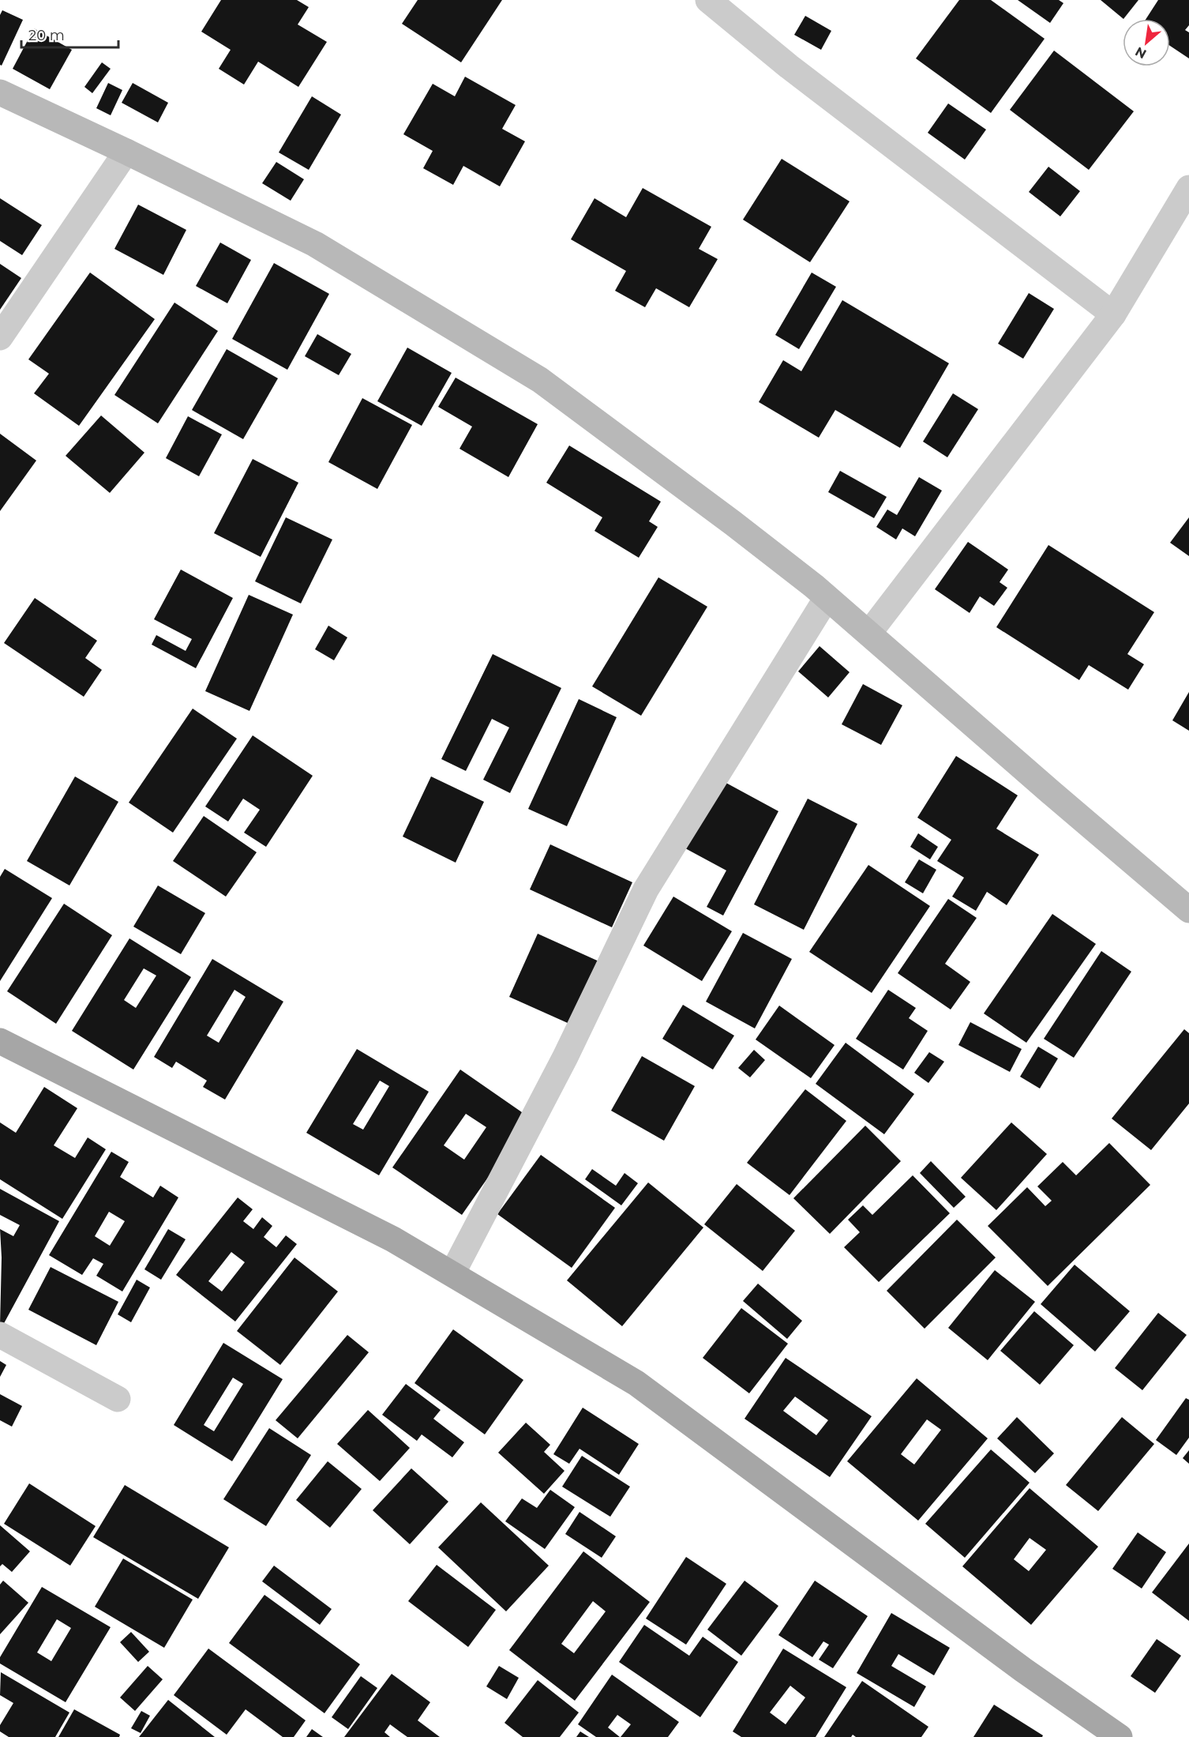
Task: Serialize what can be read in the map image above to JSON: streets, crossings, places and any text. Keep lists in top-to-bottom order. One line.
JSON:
{"scale_bar":"20 m","north":"bottom left"}
